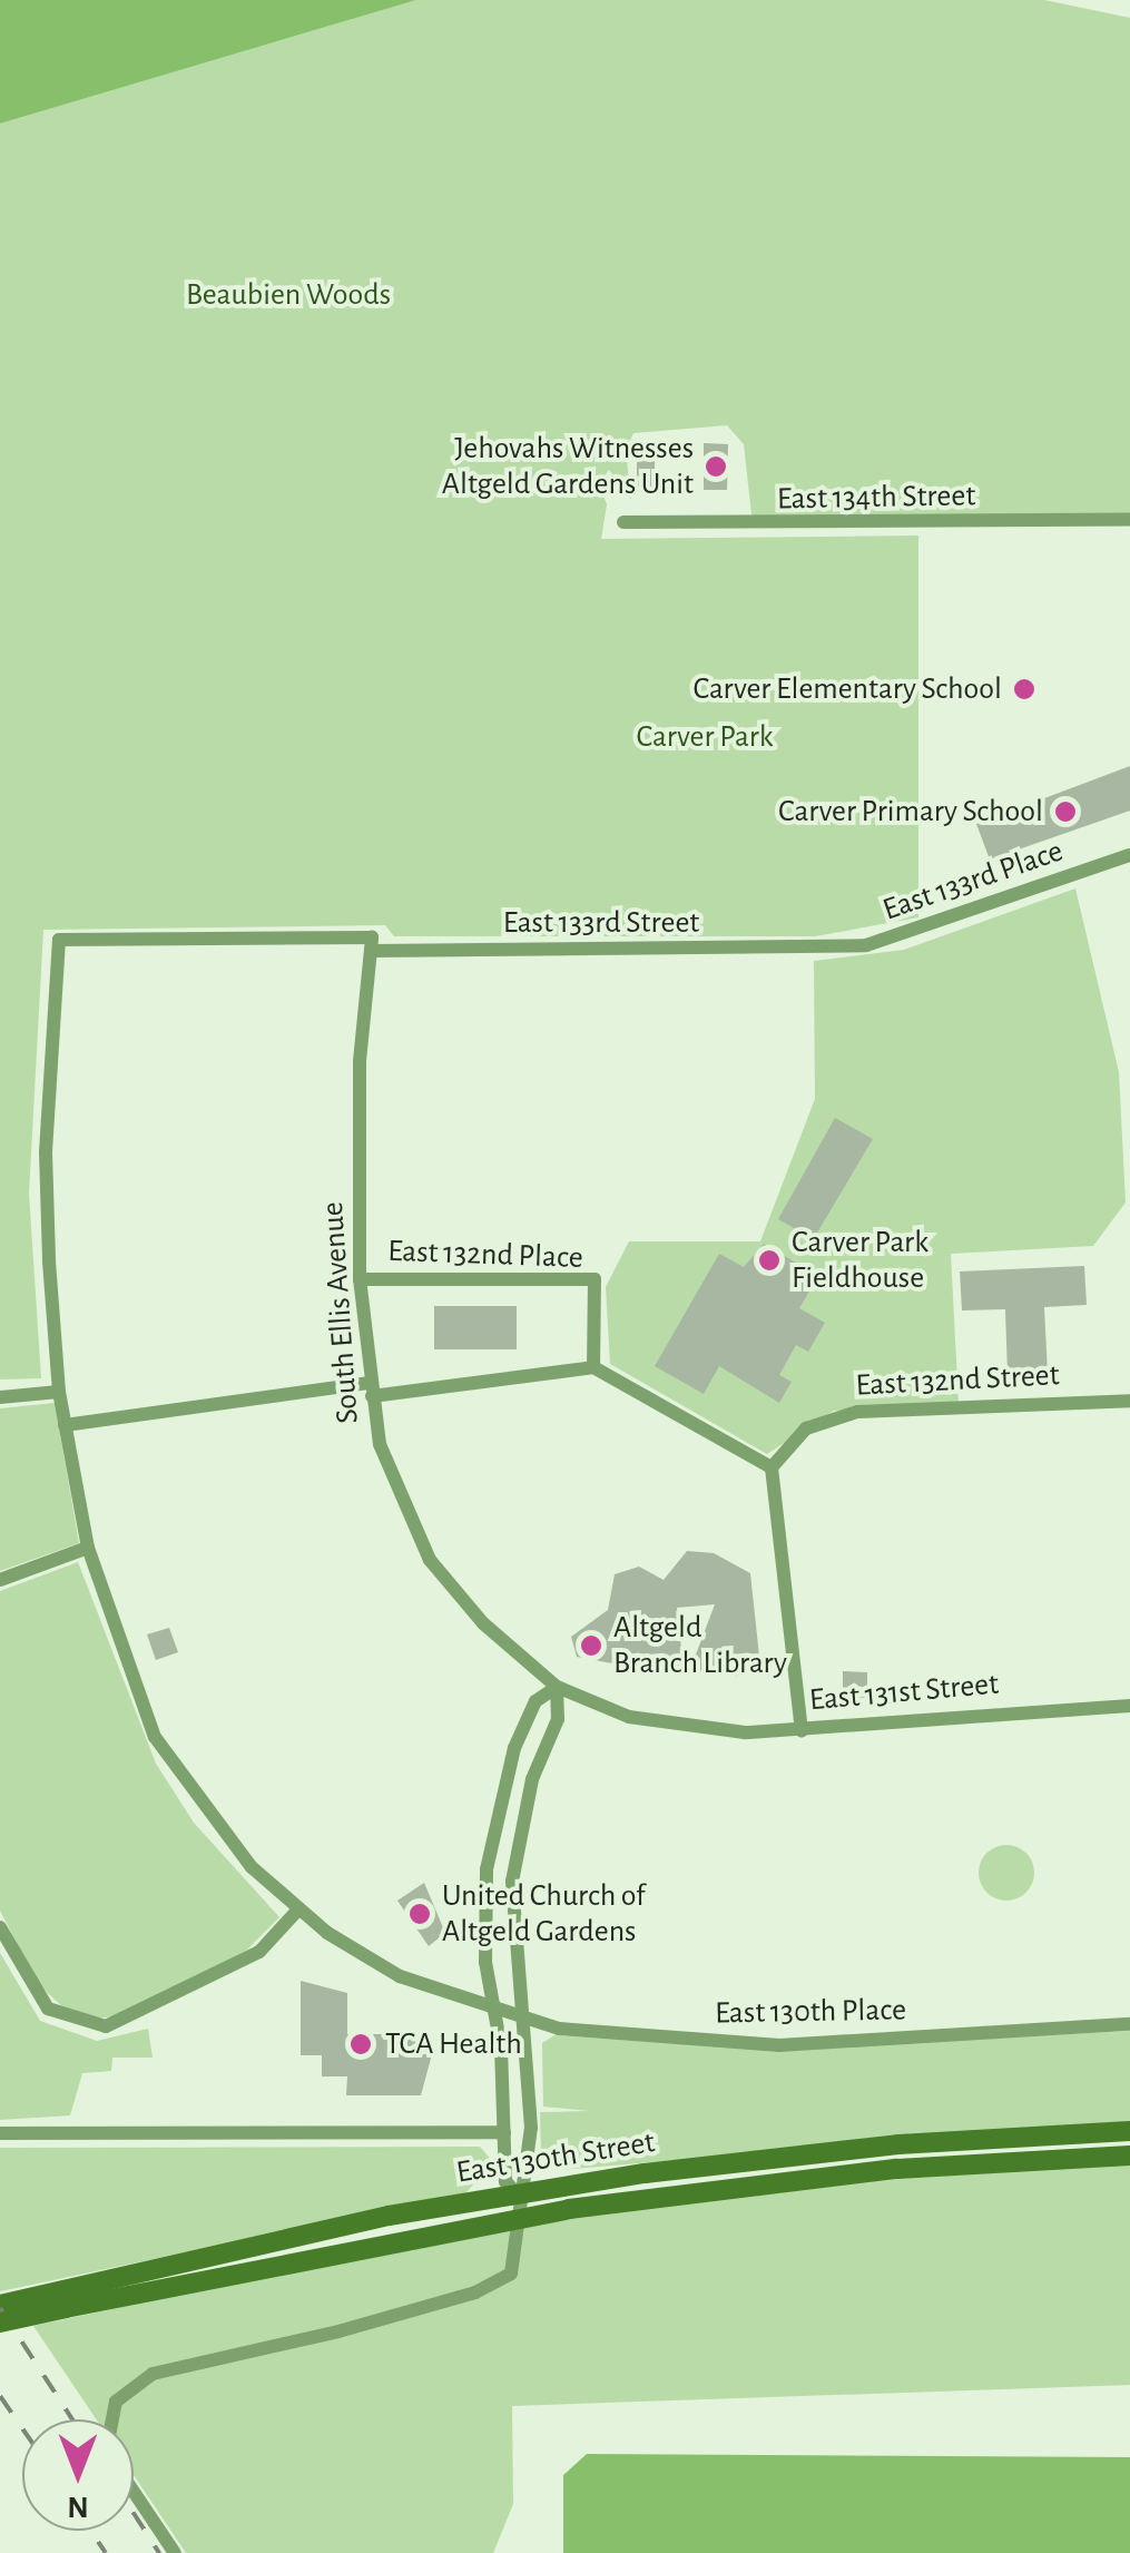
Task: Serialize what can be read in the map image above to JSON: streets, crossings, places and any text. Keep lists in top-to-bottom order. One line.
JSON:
{"streets":{"main road":["East 130th Street"],"street":["East 134th Street","East 133rd Place","East 133rd Street","East 132nd Place","South Ellis Avenue","East 132nd Street","East 131st Street","East 130th Place"]},"crossings":[["East 133rd Place","East 133rd Street"],["East 133rd Street","South Ellis Avenue"],["East 133rd Street","East 130th Place"],["East 132nd Place","South Ellis Avenue"],["South Ellis Avenue","East 131st Street"]],"parks":["Beaubien Woods","Carver Park"],"places":["Jehovahs Witnesses Altgeld Gardens Unit","Carver Elementary School","Carver Primary School","Carver Park Fieldhouse","Altgeld Branch Library","United Church of Altgeld Gardens","TCA Health"],"north":"bottom"}
